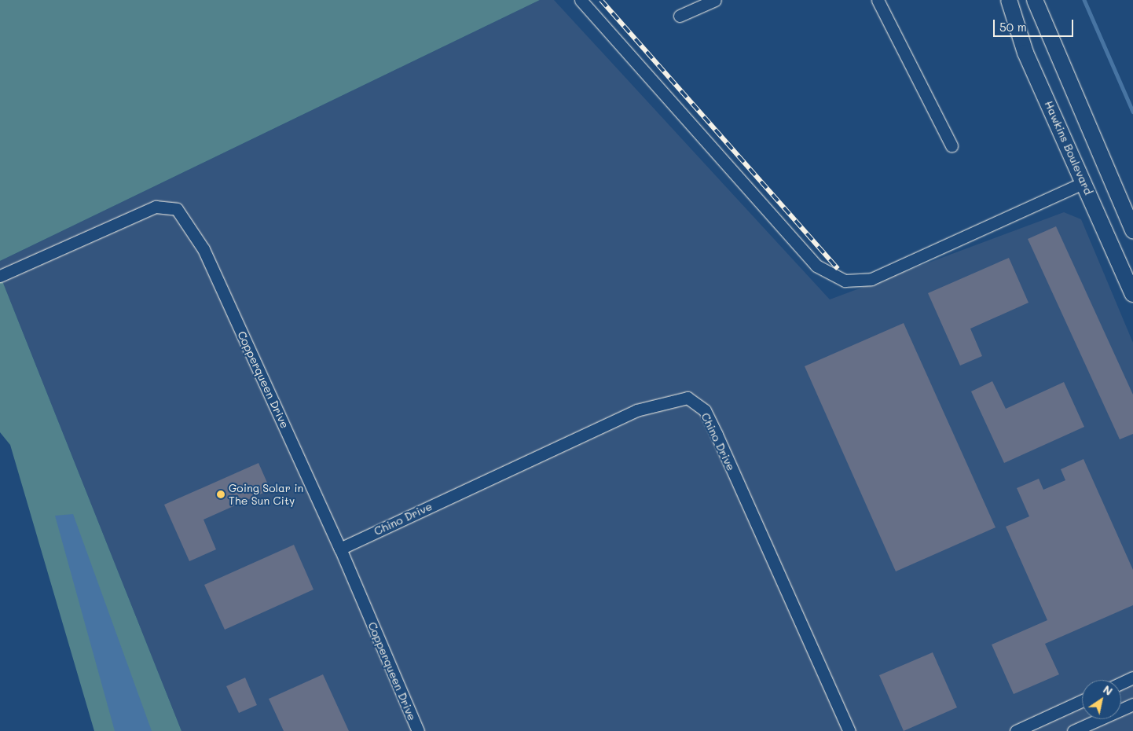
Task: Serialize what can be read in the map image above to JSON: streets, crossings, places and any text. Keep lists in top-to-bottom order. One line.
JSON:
{"streets":{"main road":["Hawkins Boulevard"],"street":["Copperqueen Drive","Chino Drive"]},"crossings":[["Copperqueen Drive","Chino Drive"]],"places":["Going Solar in The Sun City"],"scale_bar":"50 m","north":"top right"}
